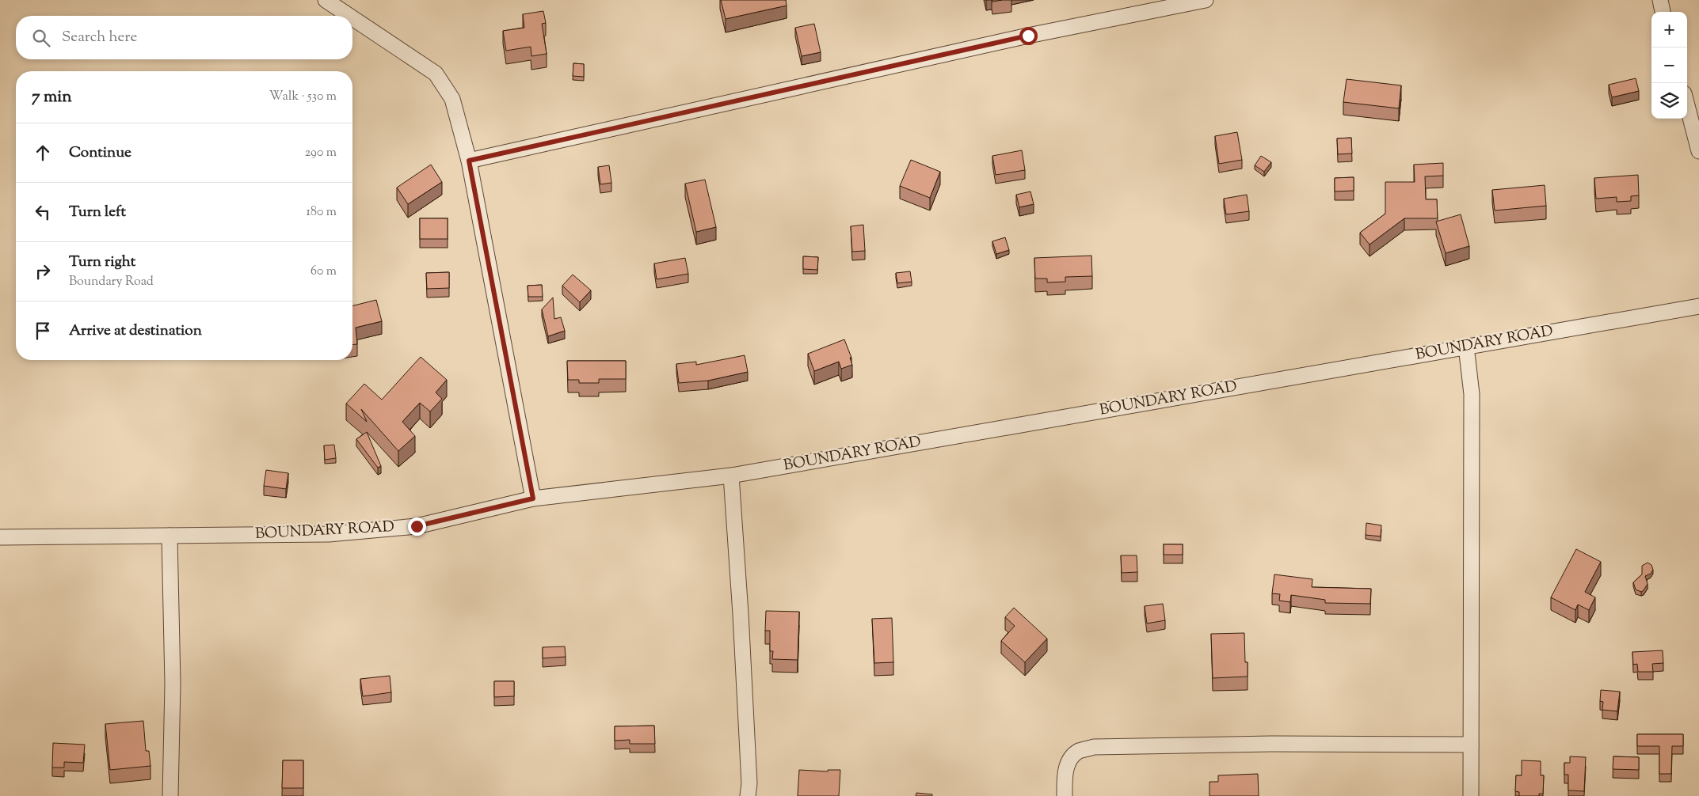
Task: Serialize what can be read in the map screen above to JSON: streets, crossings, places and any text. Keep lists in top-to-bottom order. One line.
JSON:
{"streets":{"street":["BOUNDARY ROAD"]},"page":{"map_buttons":["+","−"],"search":"Search here","heading":["7 min","Walk · 530 m"],"list":[["Continue","290 m"],["Turn left","180 m"],["Turn right","Boundary Road","60 m"],"Arrive at destination"]}}
